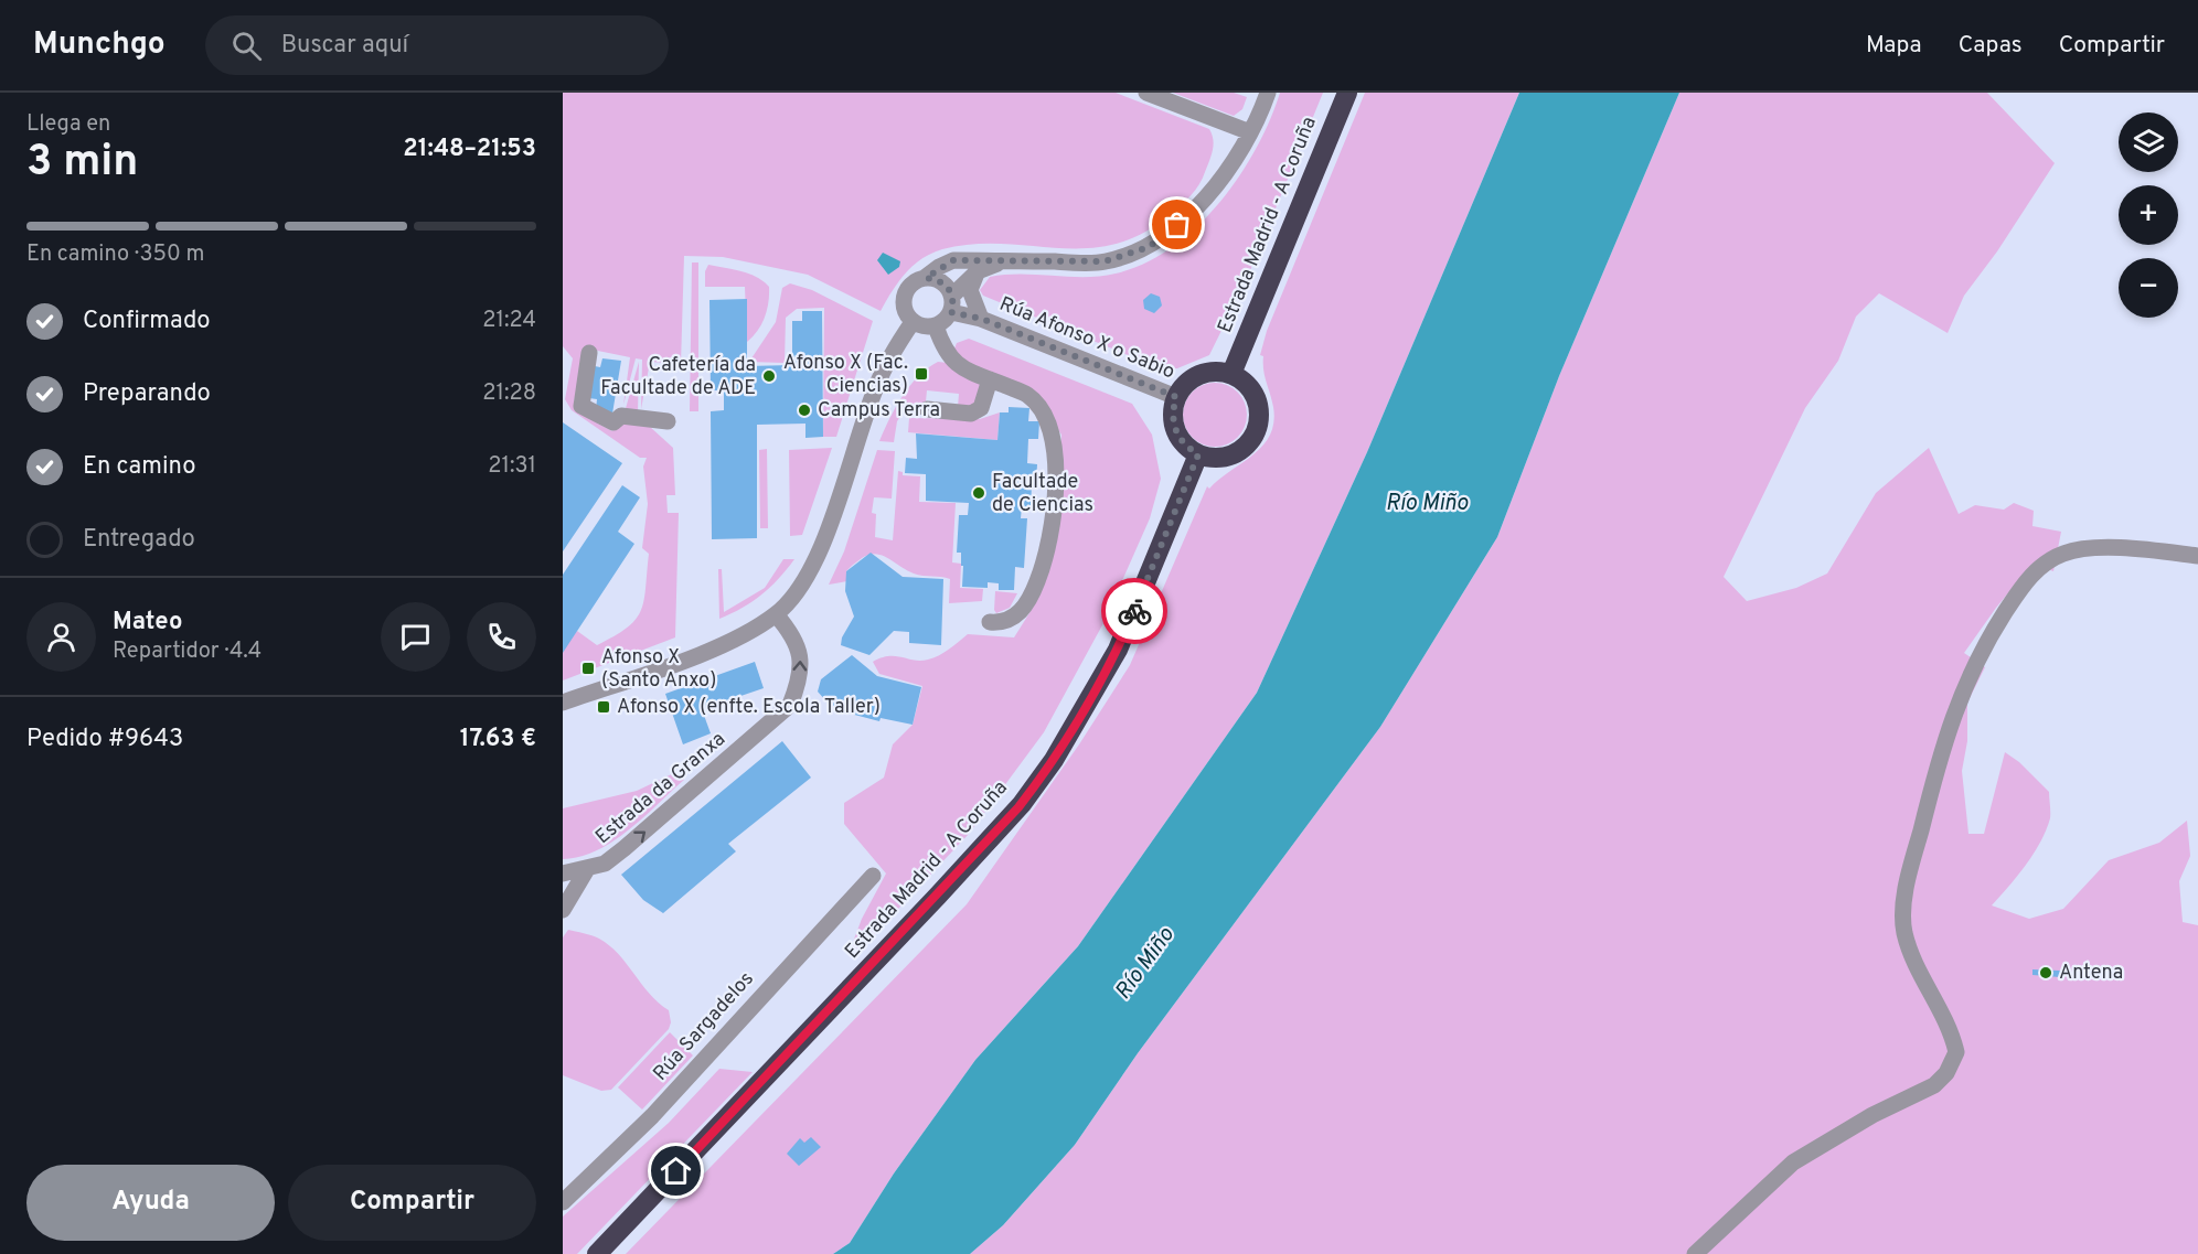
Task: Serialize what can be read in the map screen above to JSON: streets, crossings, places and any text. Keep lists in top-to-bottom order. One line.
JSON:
{"streets":{"highway":["Estrada Madrid - A Coruña"],"street":["Rúa Afonso X o Sabio","Estrada da Granxa","Rúa Sargadelos"]},"crossings":[["Estrada Madrid - A Coruña","Rúa Afonso X o Sabio"]],"one_way":["Estrada da Granxa"],"water":["Río Miño"],"places":{"transit":["Afonso X (Fac. Ciencias)","Afonso X (Santo Anxo)","Afonso X (enfte. Escola Taller)"],"other":["Cafetería da Facultade de ADE","Campus Terra","Facultade de Ciencias","Antena"]},"page":{"header":"Munchgo","search":"Buscar aquí","nav":["Mapa","Capas","Compartir"],"heading":["3 min","Llega en","21:48–21:53"],"panel":["Mateo","Repartidor · 4.4","Pedido #9643","17.63 €"],"map_buttons":["+","−"],"bar":"En camino · 350 m","list":[["Confirmado","21:24"],["Preparando","21:28"],["En camino","21:31"],"Entregado"],"buttons":["Ayuda","Compartir"]}}
